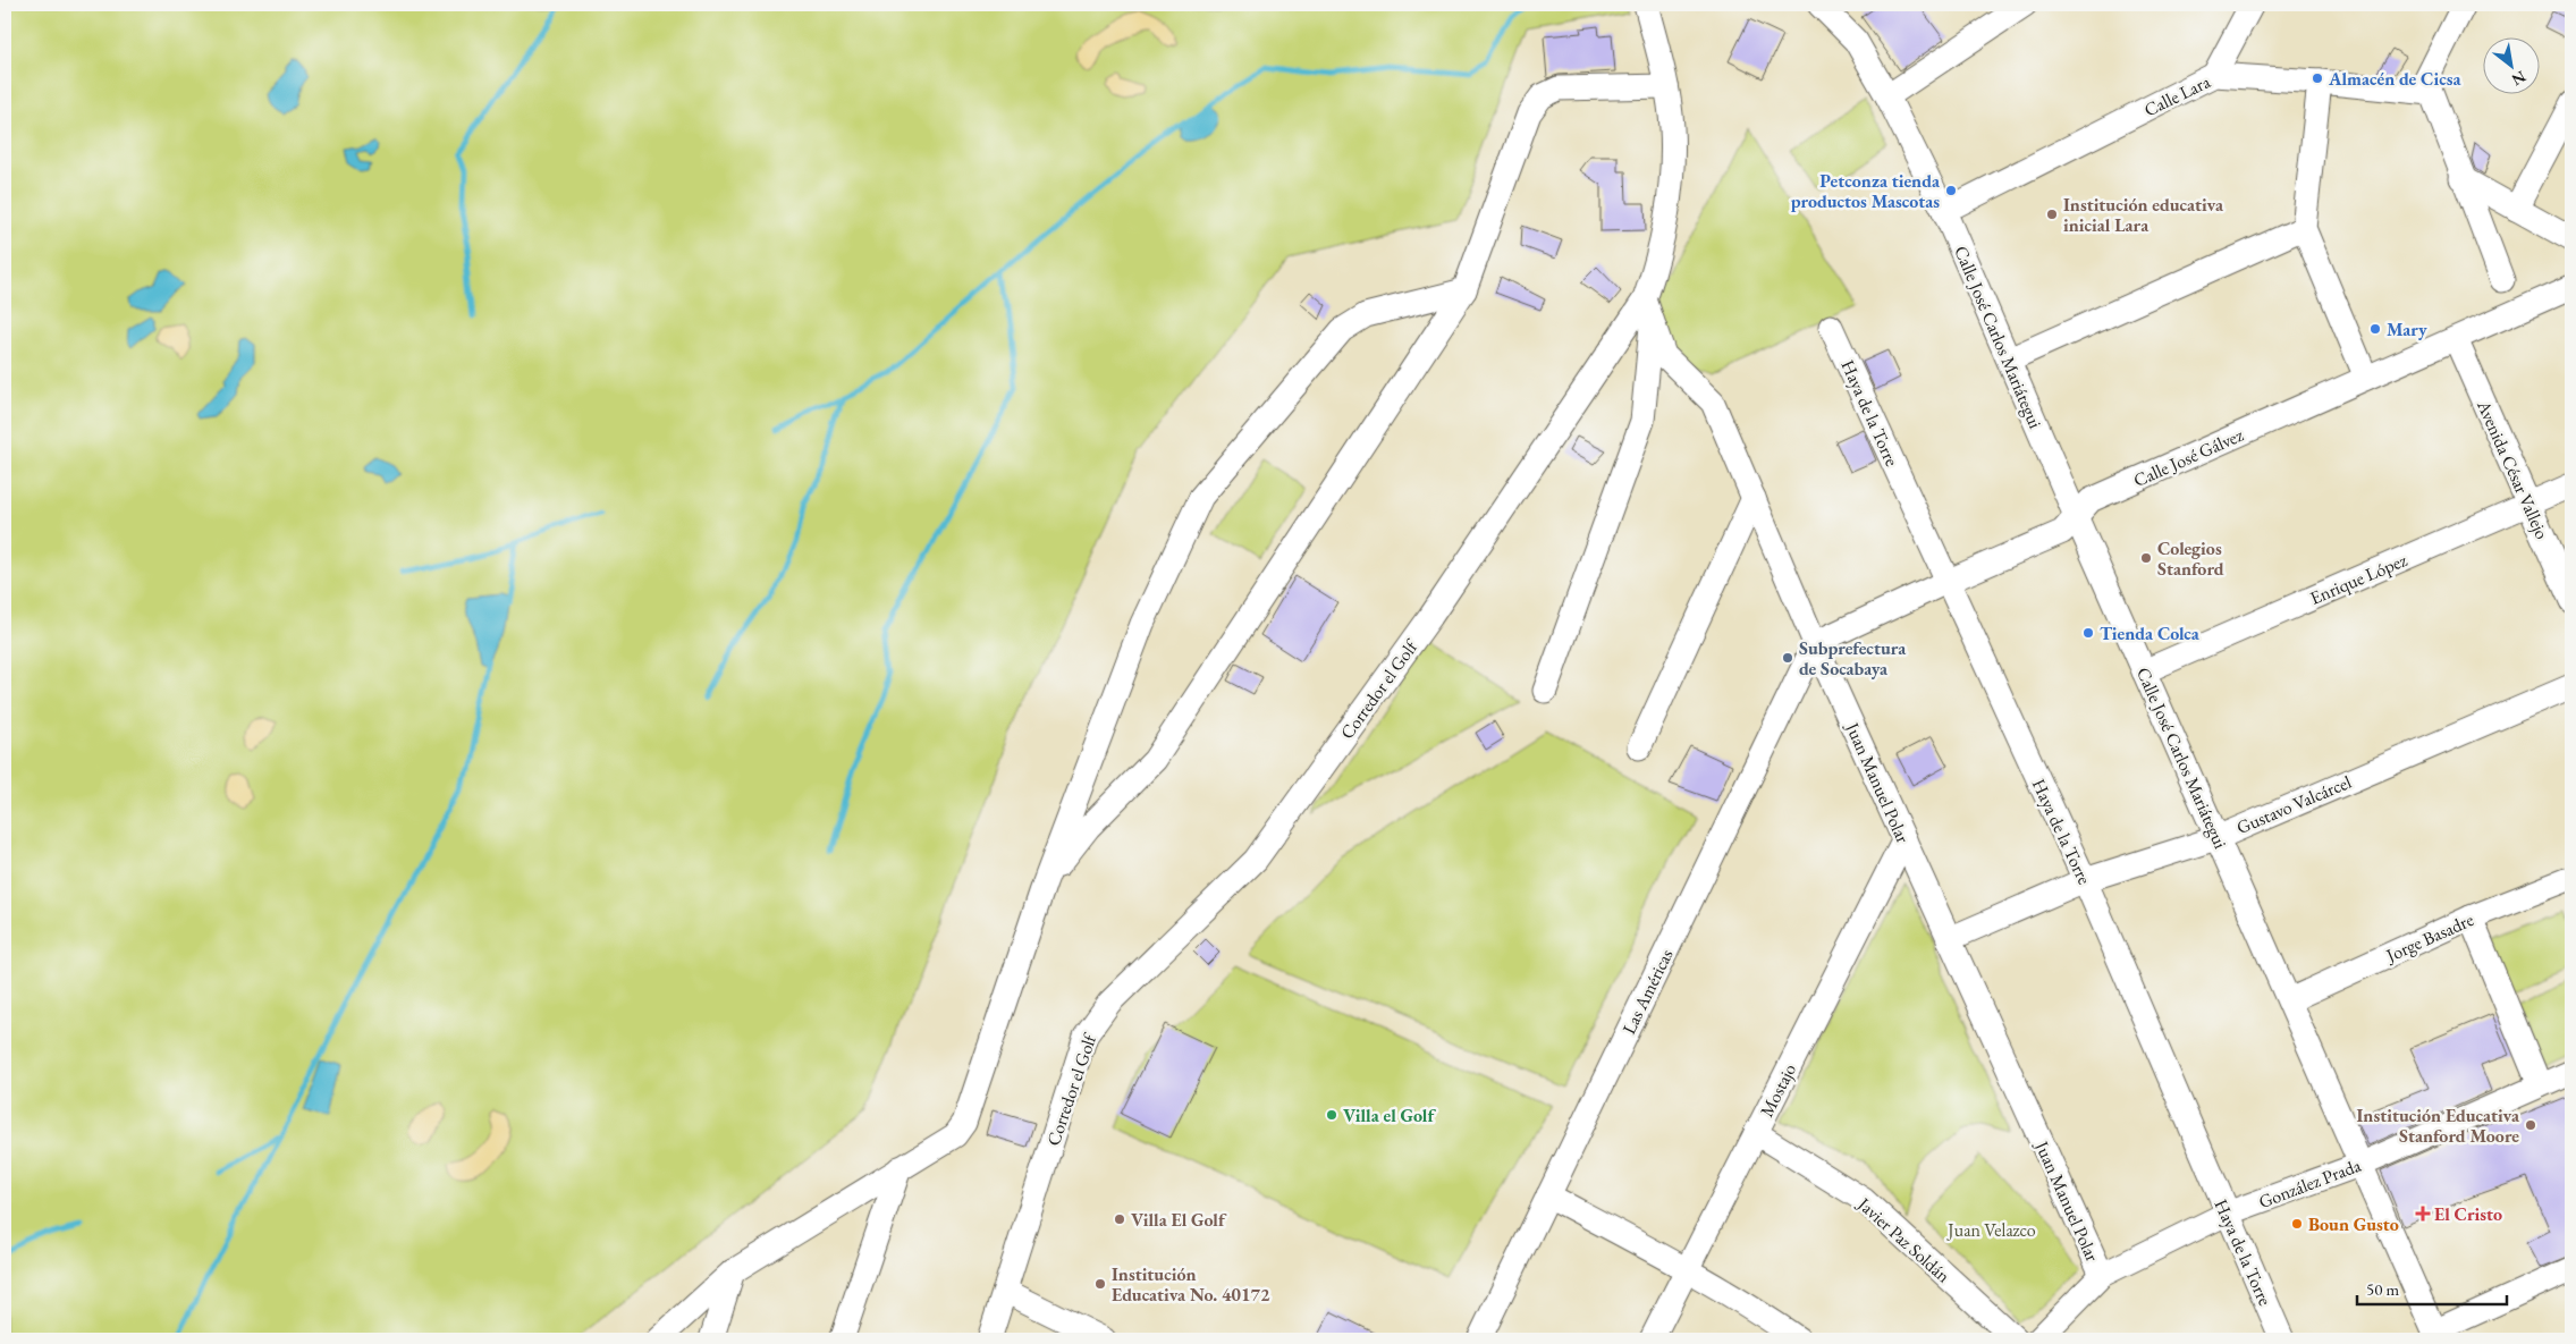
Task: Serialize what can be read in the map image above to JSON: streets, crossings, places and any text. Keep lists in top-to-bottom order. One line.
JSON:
{"streets":{"street":["Calle Lara","Calle José Carlos Mariátegui","Haya de la Torre","Calle José Gálvez","Avenida César Vallejo","Enrique López","Corredor el Golf","Juan Manuel Polar","Gustavo Valcárcel","Jorge Basadre","Las Américas","Mostajo","González Prada","Javier Paz Soldán"]},"crossings":[["Calle Lara","Calle José Carlos Mariátegui"],["Calle José Carlos Mariátegui","Calle José Gálvez"],["Calle José Carlos Mariátegui","Enrique López"],["Calle José Carlos Mariátegui","Gustavo Valcárcel"],["Calle José Carlos Mariátegui","Jorge Basadre"],["Calle José Carlos Mariátegui","González Prada"],["Haya de la Torre","Calle José Gálvez"],["Haya de la Torre","Gustavo Valcárcel"],["Haya de la Torre","González Prada"],["Calle José Gálvez","Avenida César Vallejo"],["Calle José Gálvez","Juan Manuel Polar"],["Calle José Gálvez","Las Américas"],["Avenida César Vallejo","Enrique López"],["Corredor el Golf","Juan Manuel Polar"],["Juan Manuel Polar","Gustavo Valcárcel"],["Juan Manuel Polar","Las Américas"],["Juan Manuel Polar","Mostajo"],["Juan Manuel Polar","González Prada"],["Mostajo","Javier Paz Soldán"]],"parks":["Juan Velazco"],"places":{"other":["Almacén de Cicsa","Petconza tienda productos Mascotas","Institución educativa inicial Lara","Mary","Colegios Stanford","Tienda Colca","Subprefectura de Socabaya","Villa el Golf","Institución Educativa Stanford Moore","Villa El Golf","Boun Gusto","Institución Educativa No. 40172"],"health":["El Cristo"]},"scale_bar":"50 m","north":"bottom right"}
